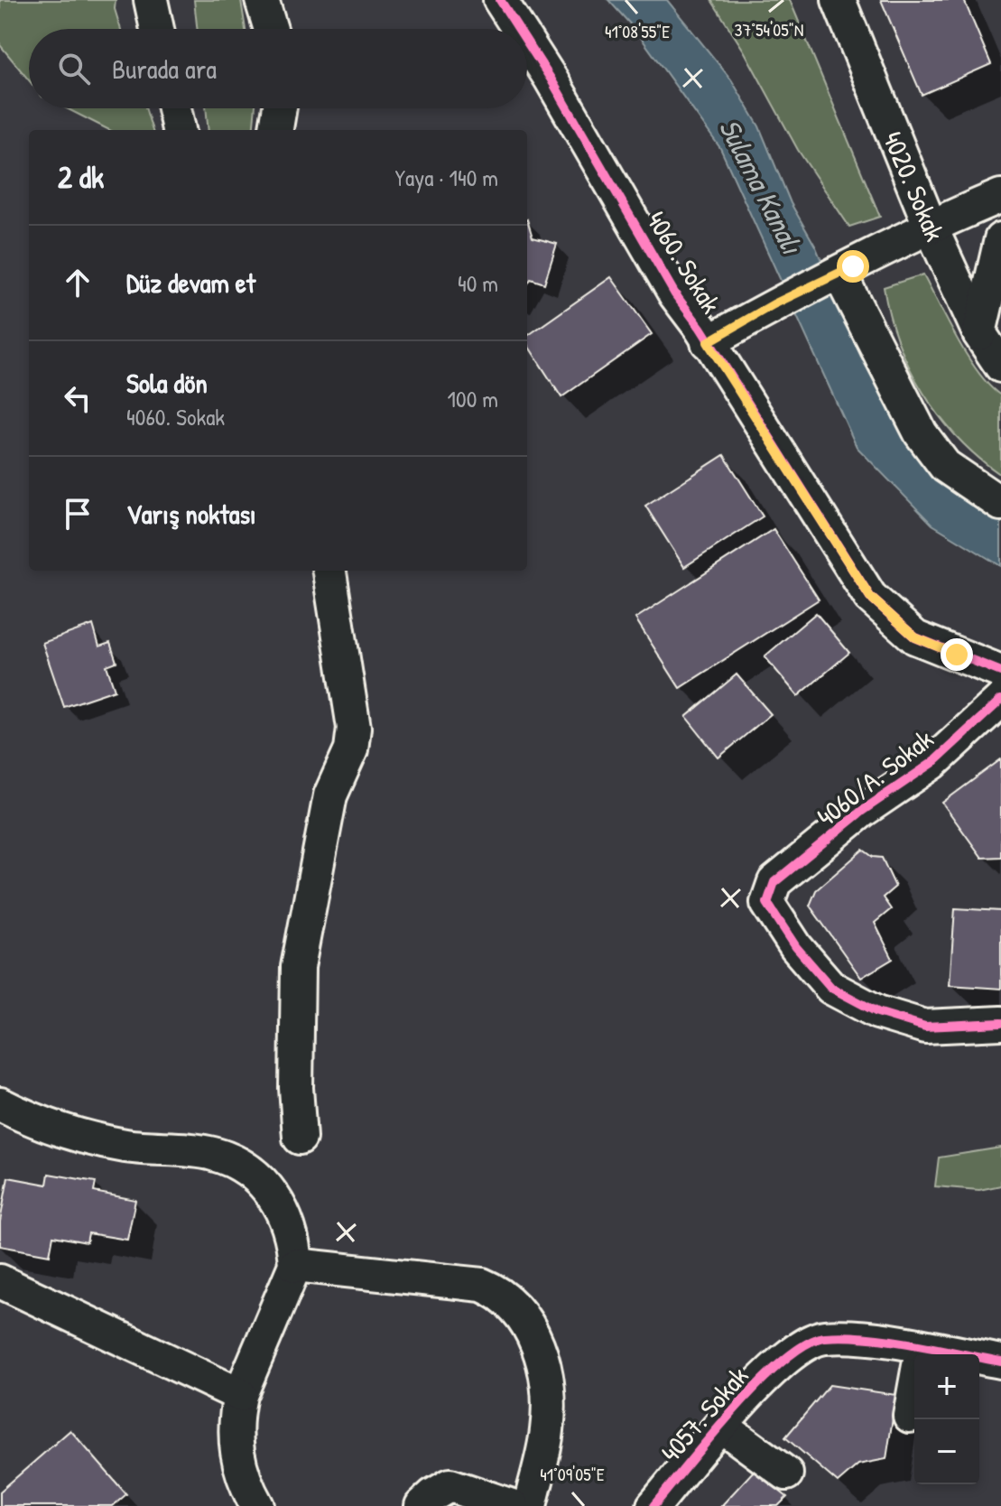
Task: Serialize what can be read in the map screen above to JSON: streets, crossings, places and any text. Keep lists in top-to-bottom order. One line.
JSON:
{"streets":{"street":["4020. Sokak","4060. Sokak","4060/A. Sokak","4057. Sokak"]},"water":["Sulama Kanalı"],"page":{"search":"Burada ara","heading":["2 dk","Yaya · 140 m"],"list":[["Düz devam et","40 m"],["Sola dön","4060. Sokak","100 m"],"Varış noktası"],"map_buttons":["+","−"]},"coordinates":["37°54'05\"N","41°08'55\"E","41°09'05\"E"]}
